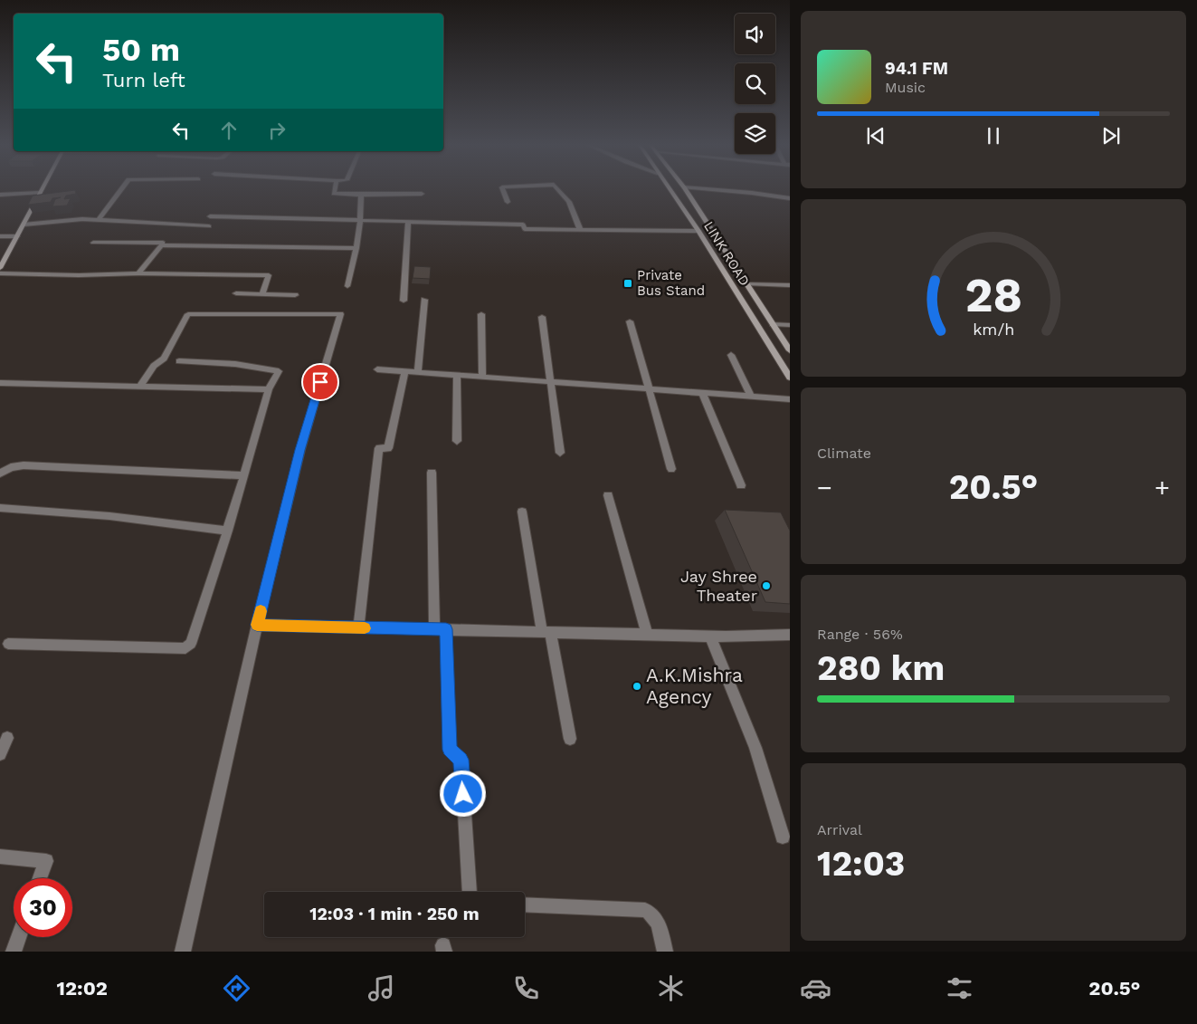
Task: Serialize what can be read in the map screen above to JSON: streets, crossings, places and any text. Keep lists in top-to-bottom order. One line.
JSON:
{"streets":{"main road":["LINK ROAD"]},"places":{"transit":["Private Bus Stand"],"other":["Jay Shree Theater","A.K.Mishra Agency"]},"page":{"turn":["50 m","Turn left"],"song":["94.1 FM","Music"],"tile":["Climate",["Range · 56%","280 km"],["Arrival","12:03"]],"heat":["−","20.5°","+"],"limit":"30","trip":"12:03 · 1 min · 250 m","tabs":["12:02","20.5°"],"gauge":["28","km/h"]}}
